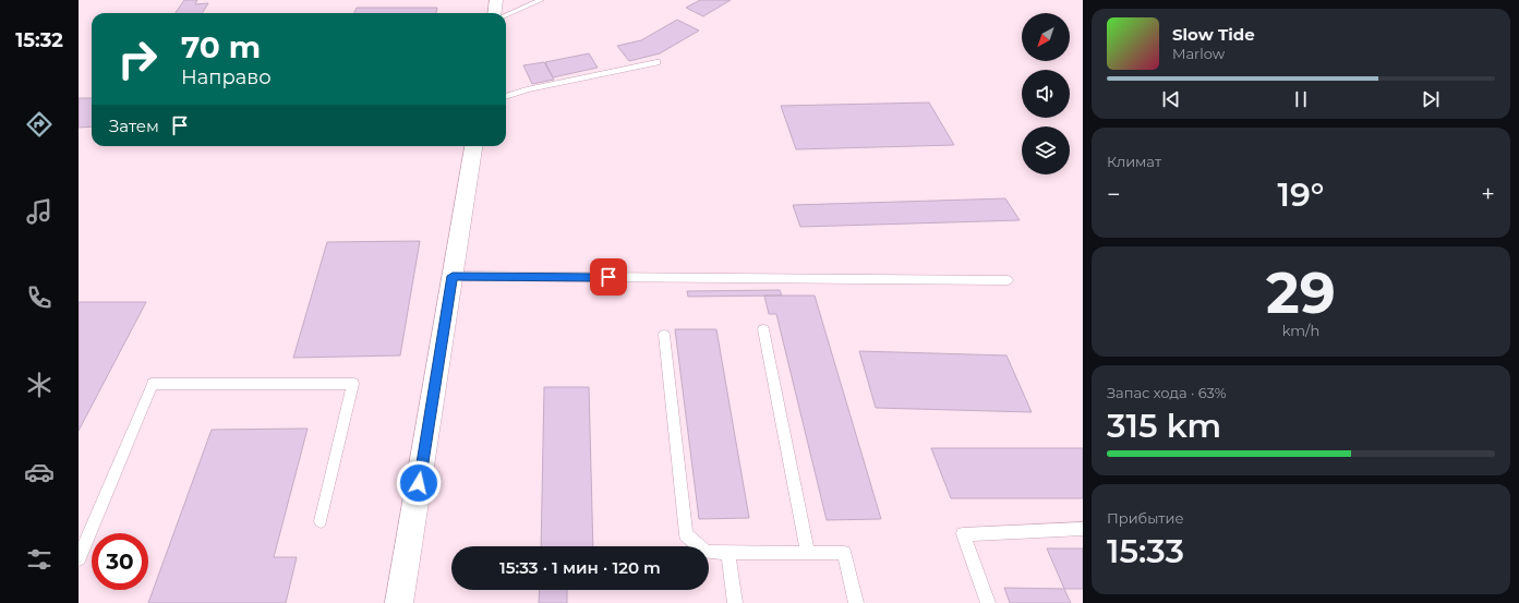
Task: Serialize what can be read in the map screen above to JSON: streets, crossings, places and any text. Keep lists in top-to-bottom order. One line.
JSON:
{"north":"bottom left","page":{"tabs":"15:32","turn":["70 m","Направо"],"song":["Slow Tide","Marlow"],"then":"Затем","tile":["Климат",["29","km/h"],["Запас хода · 63%","315 km"],["Прибытие","15:33"]],"heat":["−","19°","+"],"limit":"30","trip":"15:33 · 1 мин · 120 m"}}
